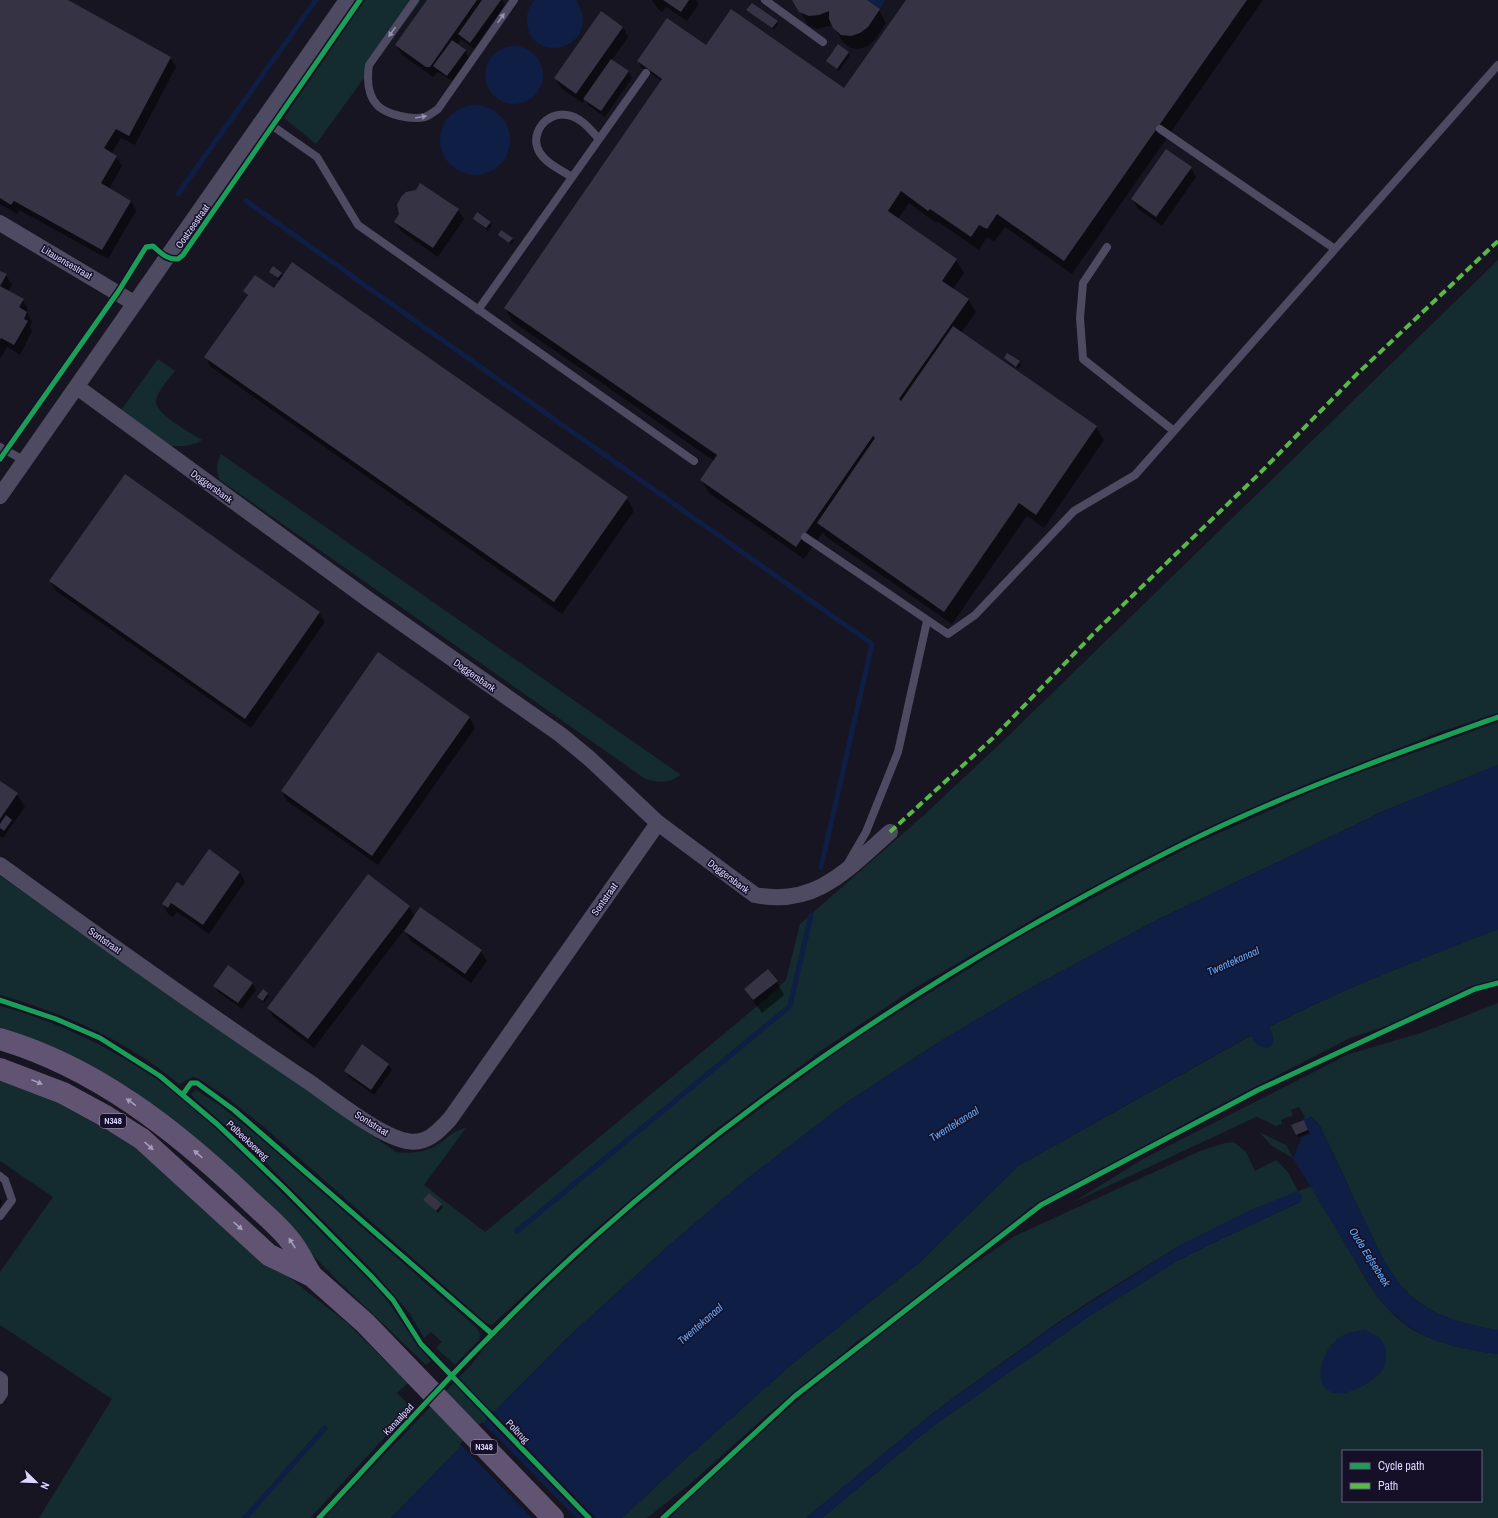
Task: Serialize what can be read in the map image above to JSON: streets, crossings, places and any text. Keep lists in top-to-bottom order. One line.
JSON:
{"streets":{"main road":["N348"],"street":["Oostzeestraat","Litauensestraat","Doggersbank","Sontstraat"],"cycle path":["Polbeekseweg","Kanaalpad"]},"crossings":[["Oostzeestraat","Litauensestraat"],["Oostzeestraat","Doggersbank"],["Doggersbank","Sontstraat"]],"water":["Twentekanaal","Oude Eefsebeek"],"legend":["Cycle path","Path"],"north":"bottom right"}
